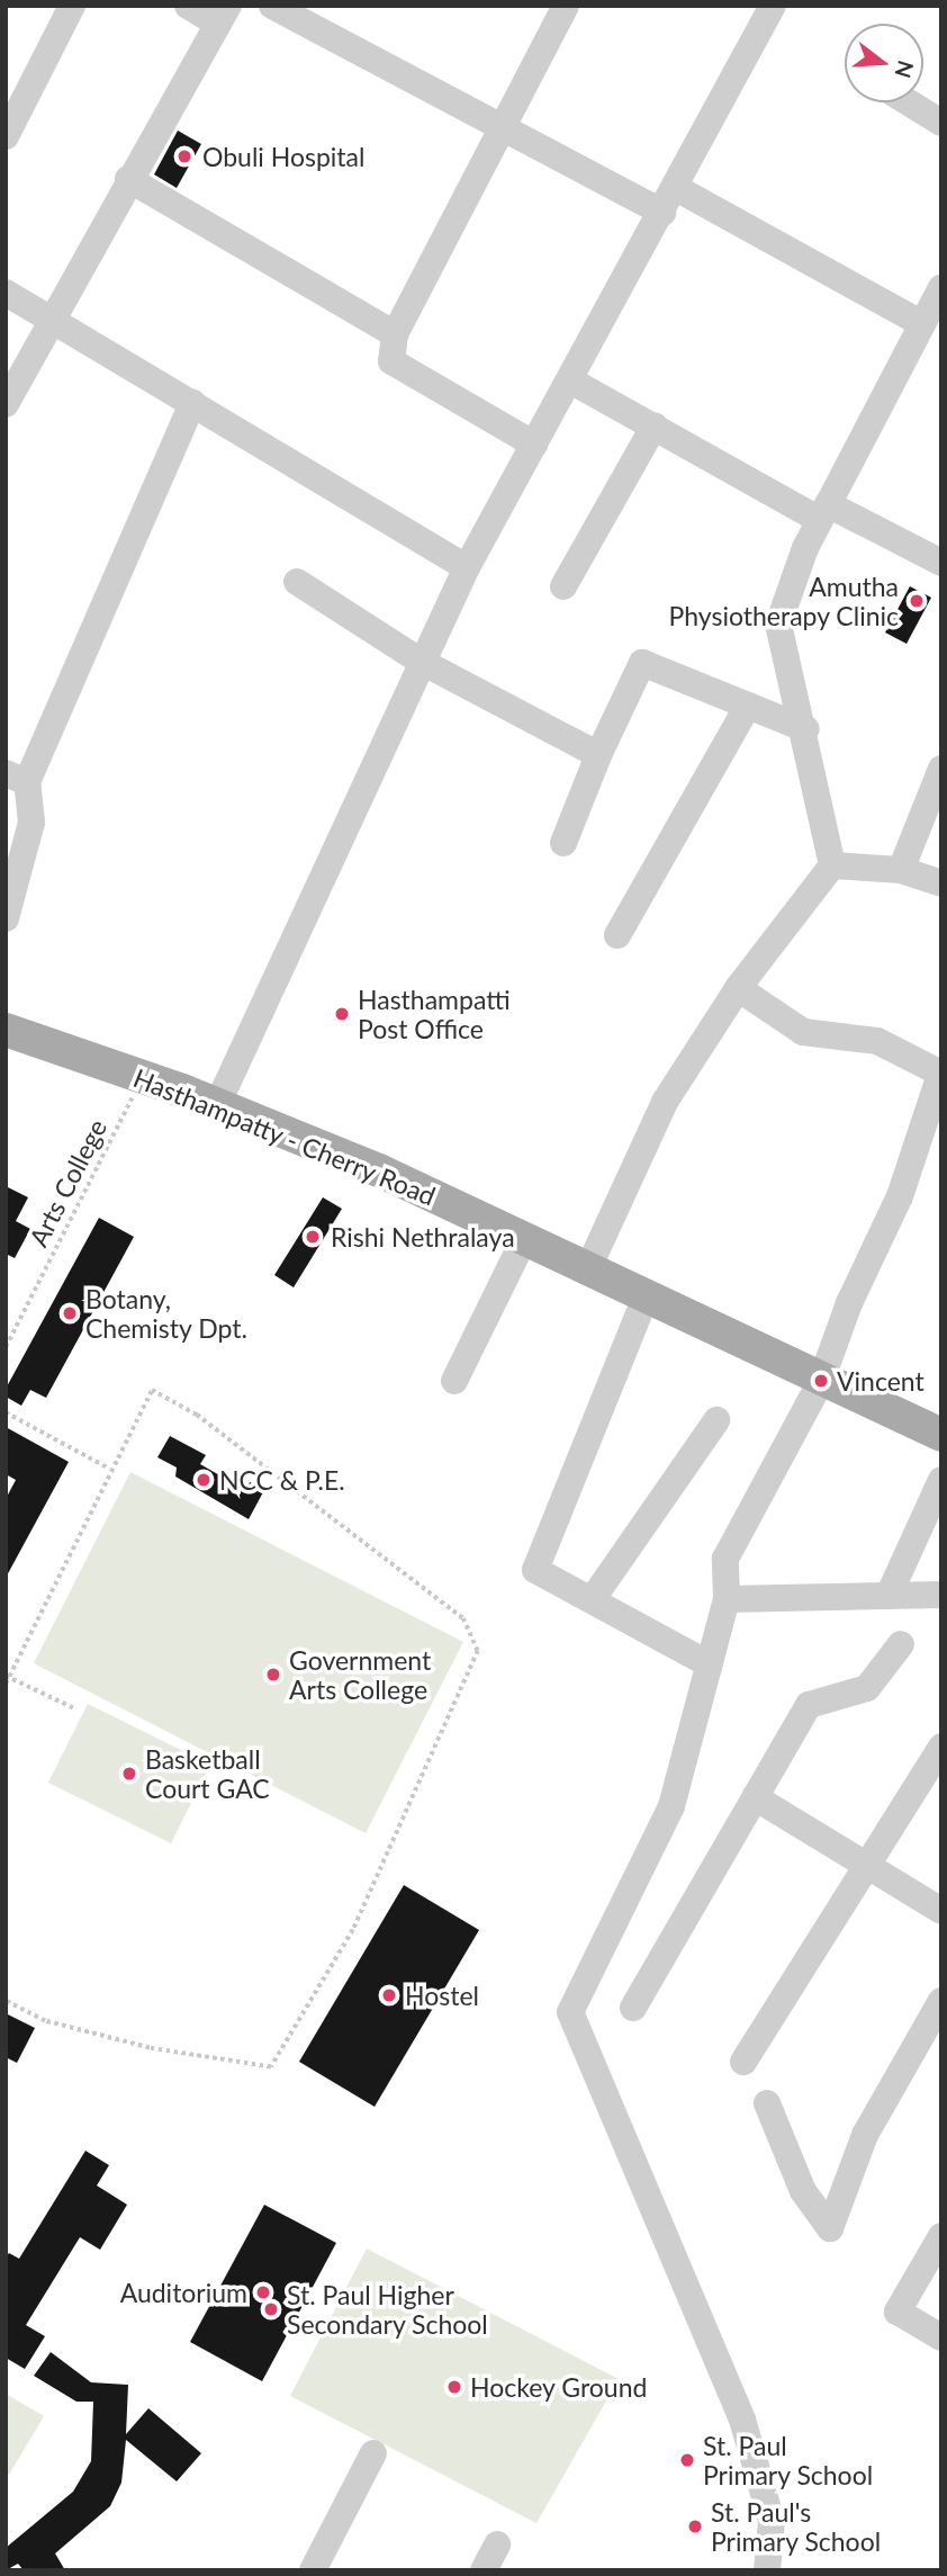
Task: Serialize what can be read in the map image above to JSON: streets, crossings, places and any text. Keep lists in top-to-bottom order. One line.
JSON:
{"streets":{"main road":["Hasthampatty - Cherry Road"],"path":["Arts College"]},"crossings":[["Hasthampatty - Cherry Road","Arts College"]],"places":["Obuli Hospital","Amutha Physiotherapy Clinic","Hasthampatti Post Office","Rishi Nethralaya","Botany, Chemisty Dpt.","Vincent","NCC & P.E.","Government Arts College","Basketball Court GAC","Hostel","Auditorium","St. Paul Higher Secondary School","Hockey Ground","St. Paul Primary School","St. Paul's Primary School"],"north":"right"}
